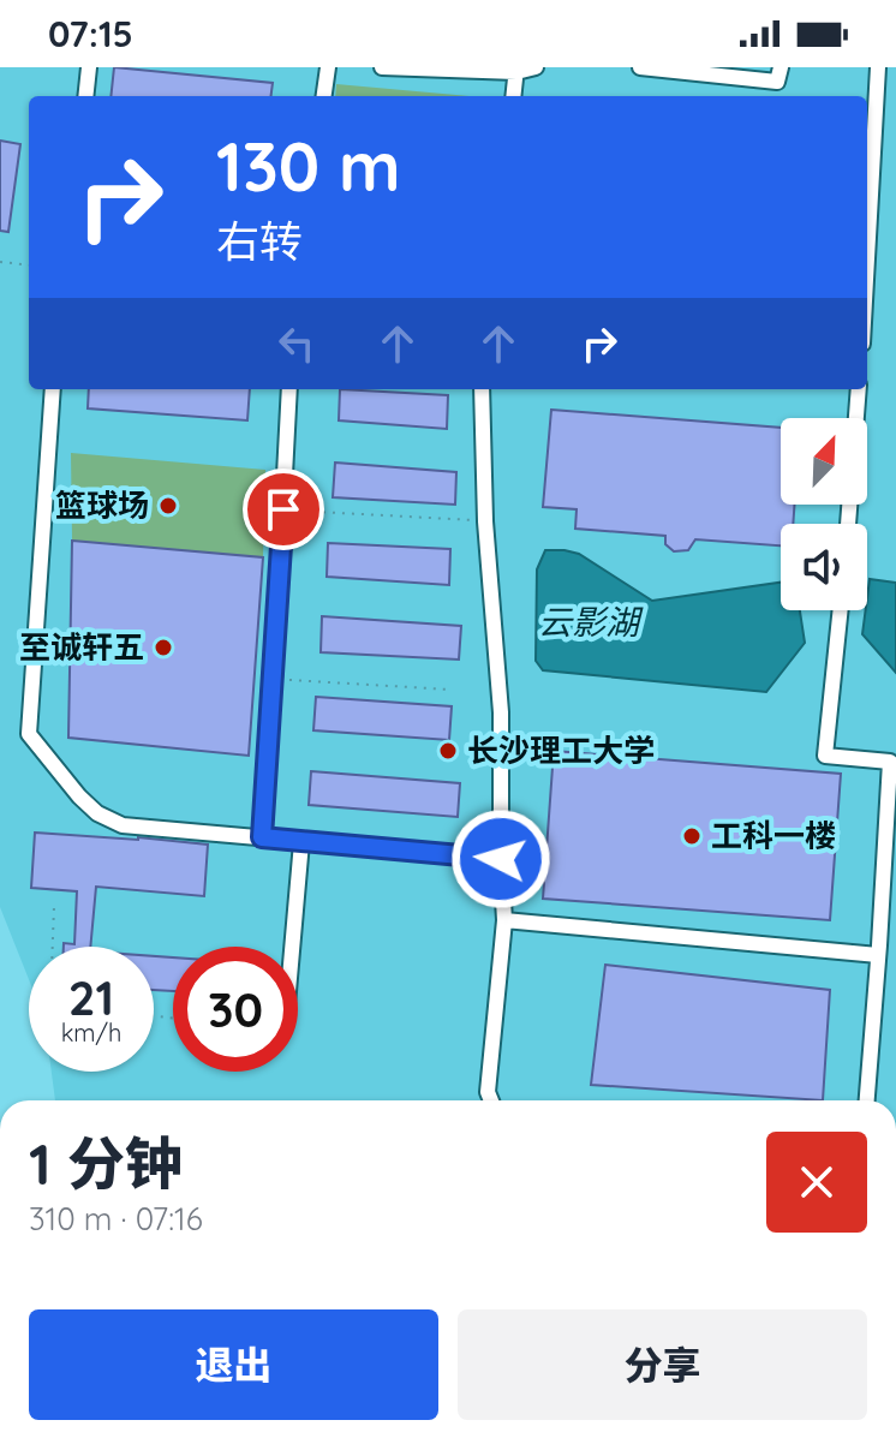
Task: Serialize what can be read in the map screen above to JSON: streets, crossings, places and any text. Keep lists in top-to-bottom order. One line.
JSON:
{"water":["云影湖"],"places":["篮球场","至诚轩五","长沙理工大学","工科一楼"],"north":"top right","page":{"status":"07:15","turn":["130 m","右转"],"speed":"21 km/h","limit":"30","heading":["1 分钟","310 m · 07:16"],"buttons":["退出","分享"]}}
